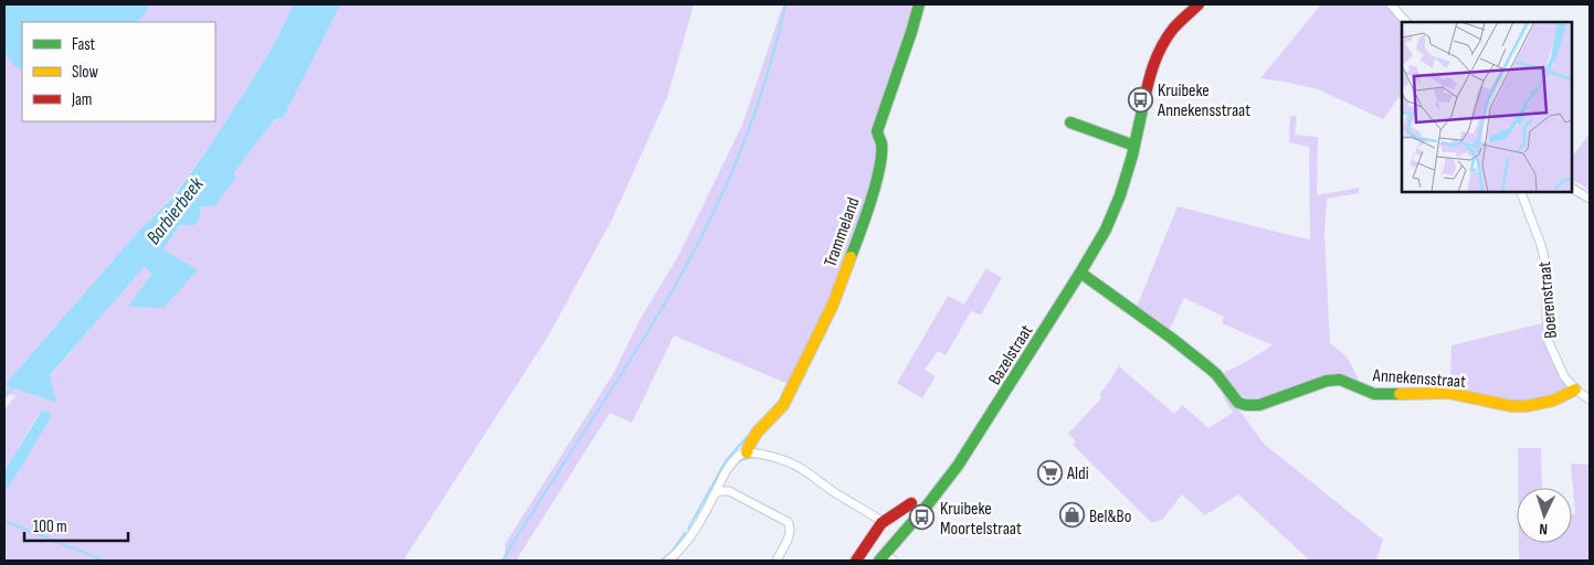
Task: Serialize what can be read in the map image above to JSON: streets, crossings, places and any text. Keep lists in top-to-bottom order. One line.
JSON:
{"streets":{"street":["Trammeland","Boerenstraat","Bazelstraat","Annekensstraat"]},"crossings":[["Boerenstraat","Annekensstraat"],["Bazelstraat","Annekensstraat"]],"water":["Barbierbeek"],"places":{"bus stop":["Kruibeke Annekensstraat","Kruibeke Moortelstraat"],"supermarket":["Aldi"],"shop":["Bel&Bo"]},"legend":["Fast","Slow","Jam"],"scale_bar":"100 m","north":"bottom"}
